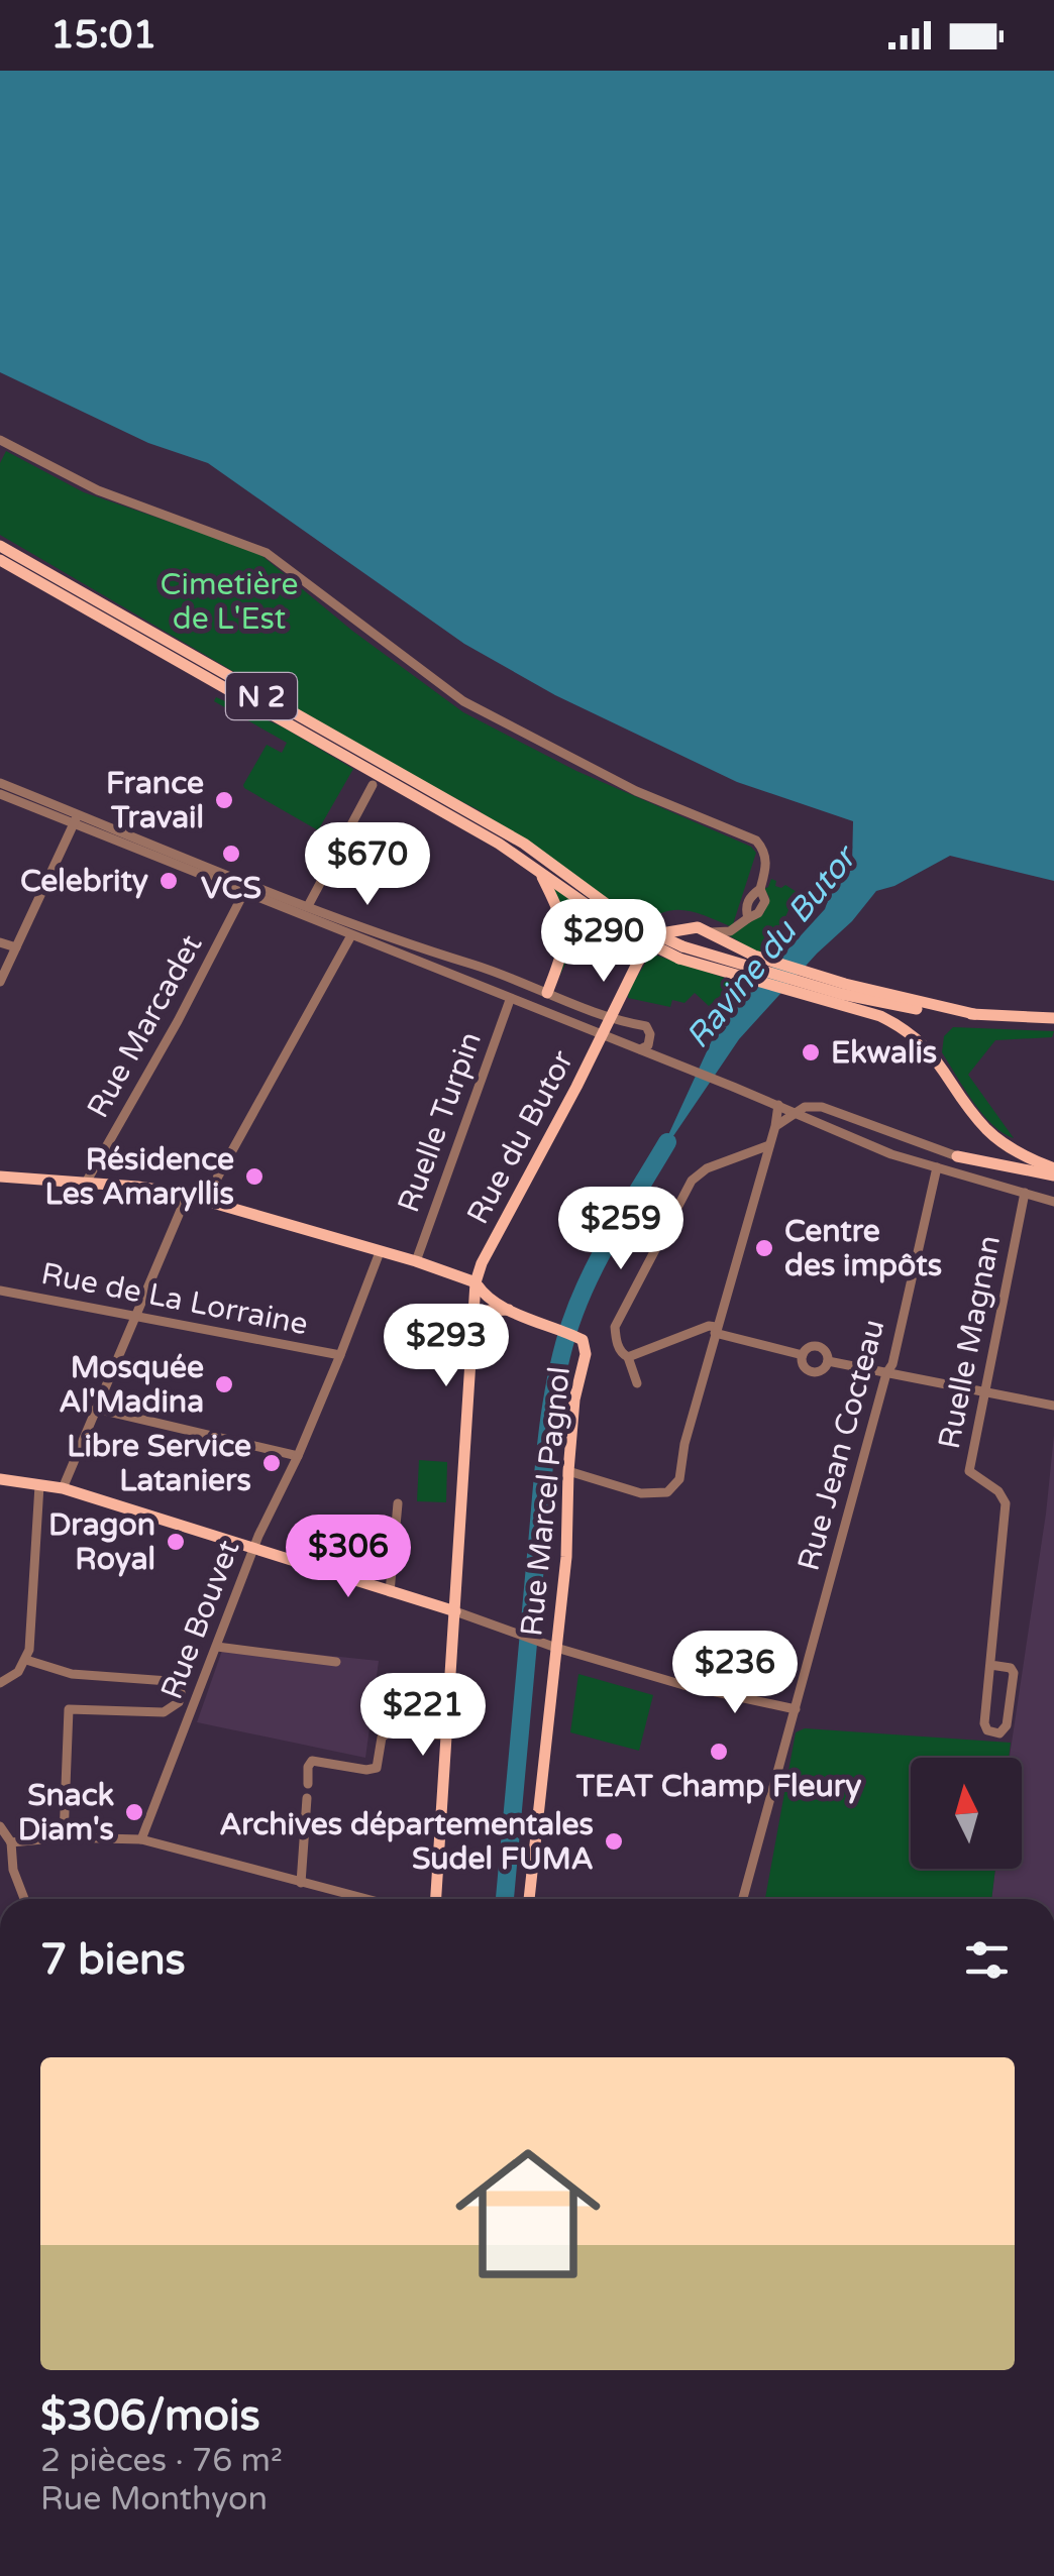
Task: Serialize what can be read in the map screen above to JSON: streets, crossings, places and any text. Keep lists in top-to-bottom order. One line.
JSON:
{"streets":{"main road":["N 2","Rue du Butor","Rue Marcel Pagnol"],"street":["Rue Marcadet","Ruelle Turpin","Rue de La Lorraine","Ruelle Magnan","Rue Jean Cocteau","Rue Bouvet"]},"crossings":[["Rue de La Lorraine","Rue Bouvet"]],"water":["Ravine du Butor"],"parks":["Cimetière de L'Est"],"places":["France Travail","VCS","Celebrity","Ekwalis","Résidence Les Amaryllis","Centre des impôts","Mosquée Al'Madina","Libre Service Lataniers","Dragon Royal","TEAT Champ Fleury","Snack Diam's","Archives départementales Sudel FUMA"],"north":"top","page":{"status":"15:01","price":["$670","$290","$259","$293","$306","$236","$221"],"heading":"7 biens","list":[{"name":"$306/mois","note":"2 pièces · 76 m² · Rue Monthyon"}]}}
